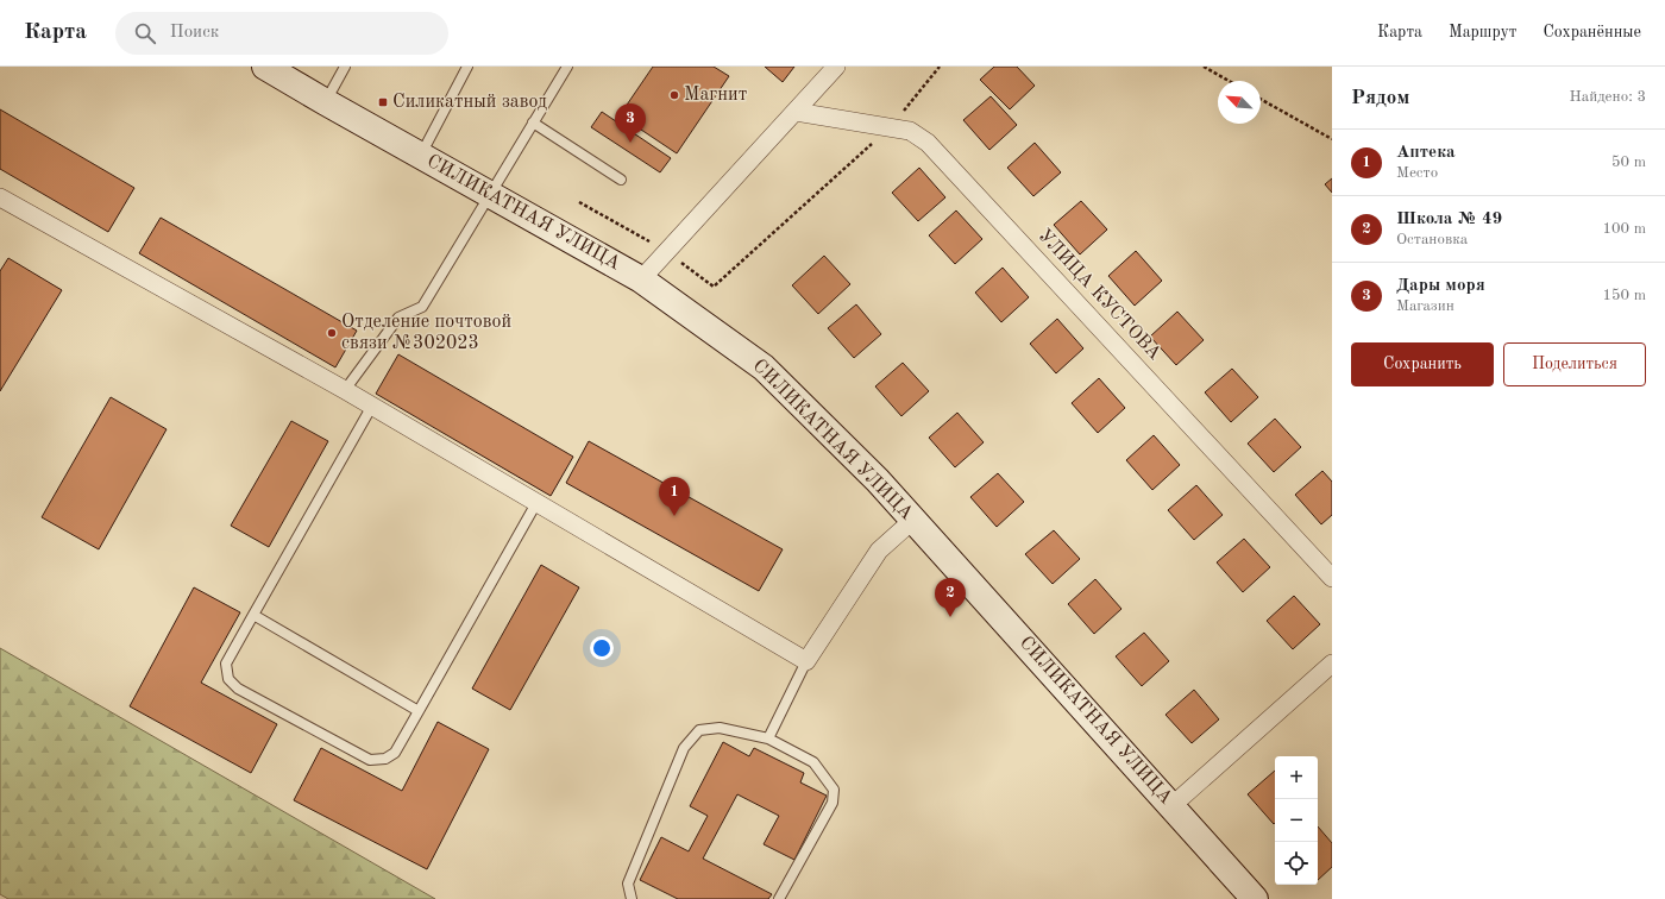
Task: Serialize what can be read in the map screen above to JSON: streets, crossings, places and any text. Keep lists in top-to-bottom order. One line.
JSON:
{"streets":{"street":["СИЛИКАТНАЯ УЛИЦА","УЛИЦА КУСТОВА"]},"places":{"other":["Магнит","Отделение почтовой связи №302023"],"transit":["Силикатный завод"]},"north":"top left","page":{"header":"Карта","search":"Поиск","nav":["Карта","Маршрут","Сохранённые"],"heading":["Рядом","Найдено: 3"],"pins":["3","1","2"],"list":[{"mark":"1","name":"Аптека","note":"Место","value":"50 m"},{"mark":"2","name":"Школа № 49","note":"Остановка","value":"100 m"},{"mark":"3","name":"Дары моря","note":"Магазин","value":"150 m"}],"buttons":["Сохранить","Поделиться"],"map_buttons":["+","−"]}}
